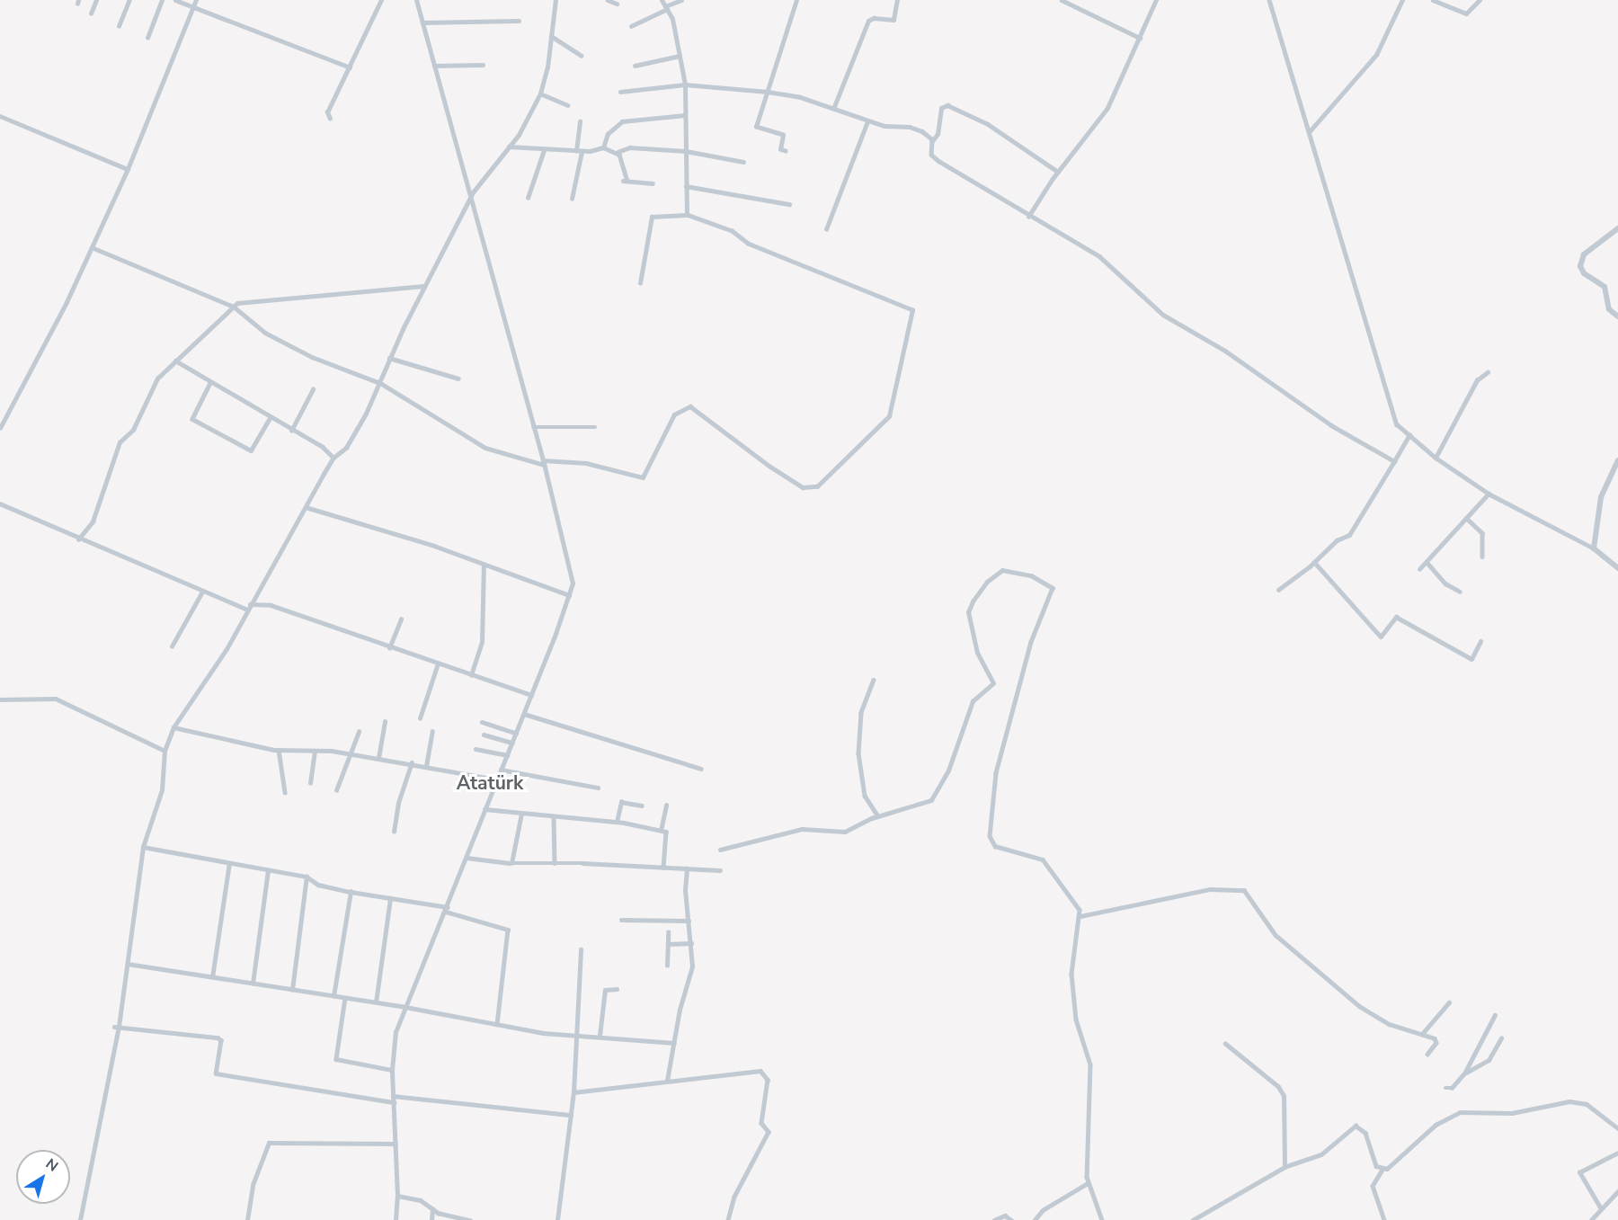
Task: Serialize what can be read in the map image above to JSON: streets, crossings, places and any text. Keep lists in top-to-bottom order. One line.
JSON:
{"districts":["Atatürk"],"north":"top right"}
